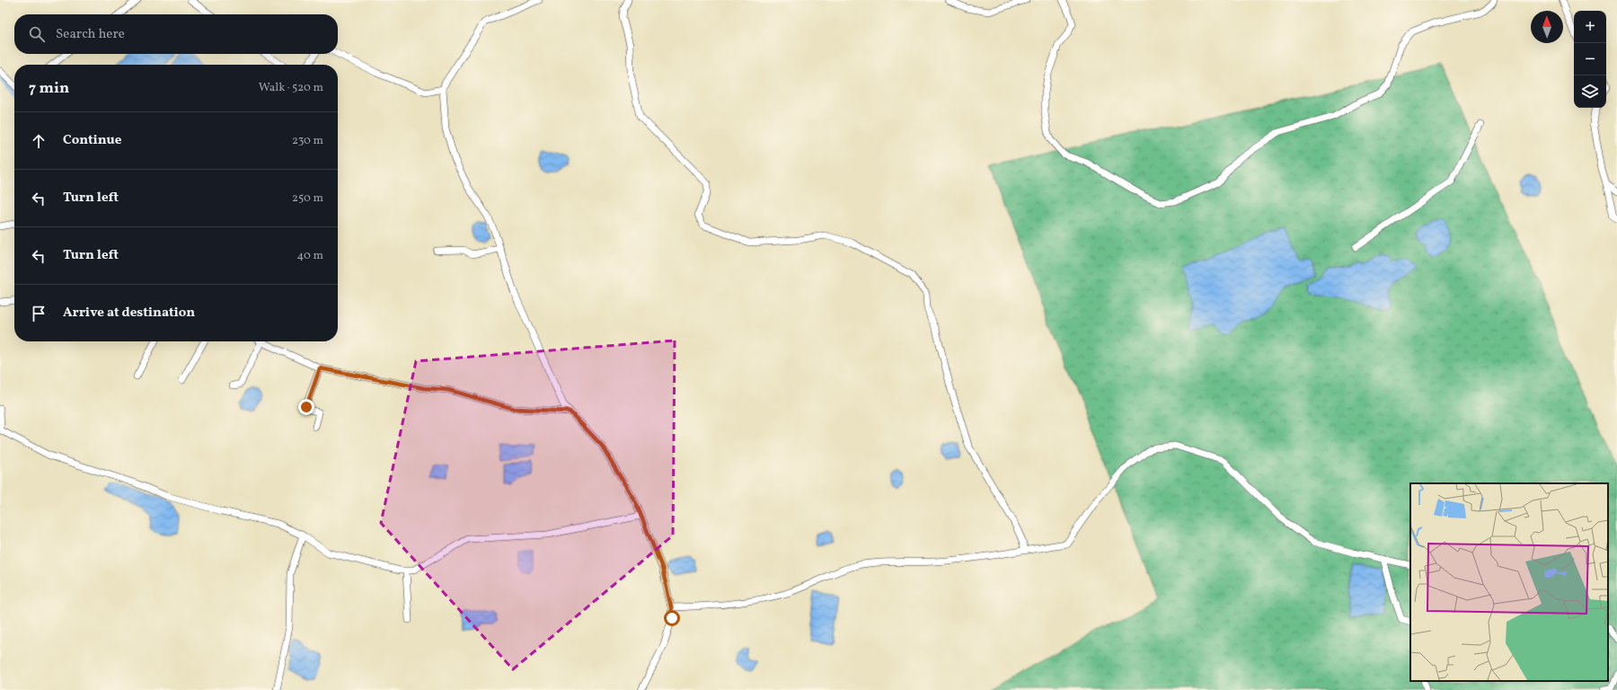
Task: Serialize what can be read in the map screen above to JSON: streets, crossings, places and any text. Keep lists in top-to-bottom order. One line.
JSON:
{"north":"top","page":{"map_buttons":["+","−"],"search":"Search here","heading":["7 min","Walk · 520 m"],"list":[["Continue","230 m"],["Turn left","250 m"],["Turn left","40 m"],"Arrive at destination"]}}
